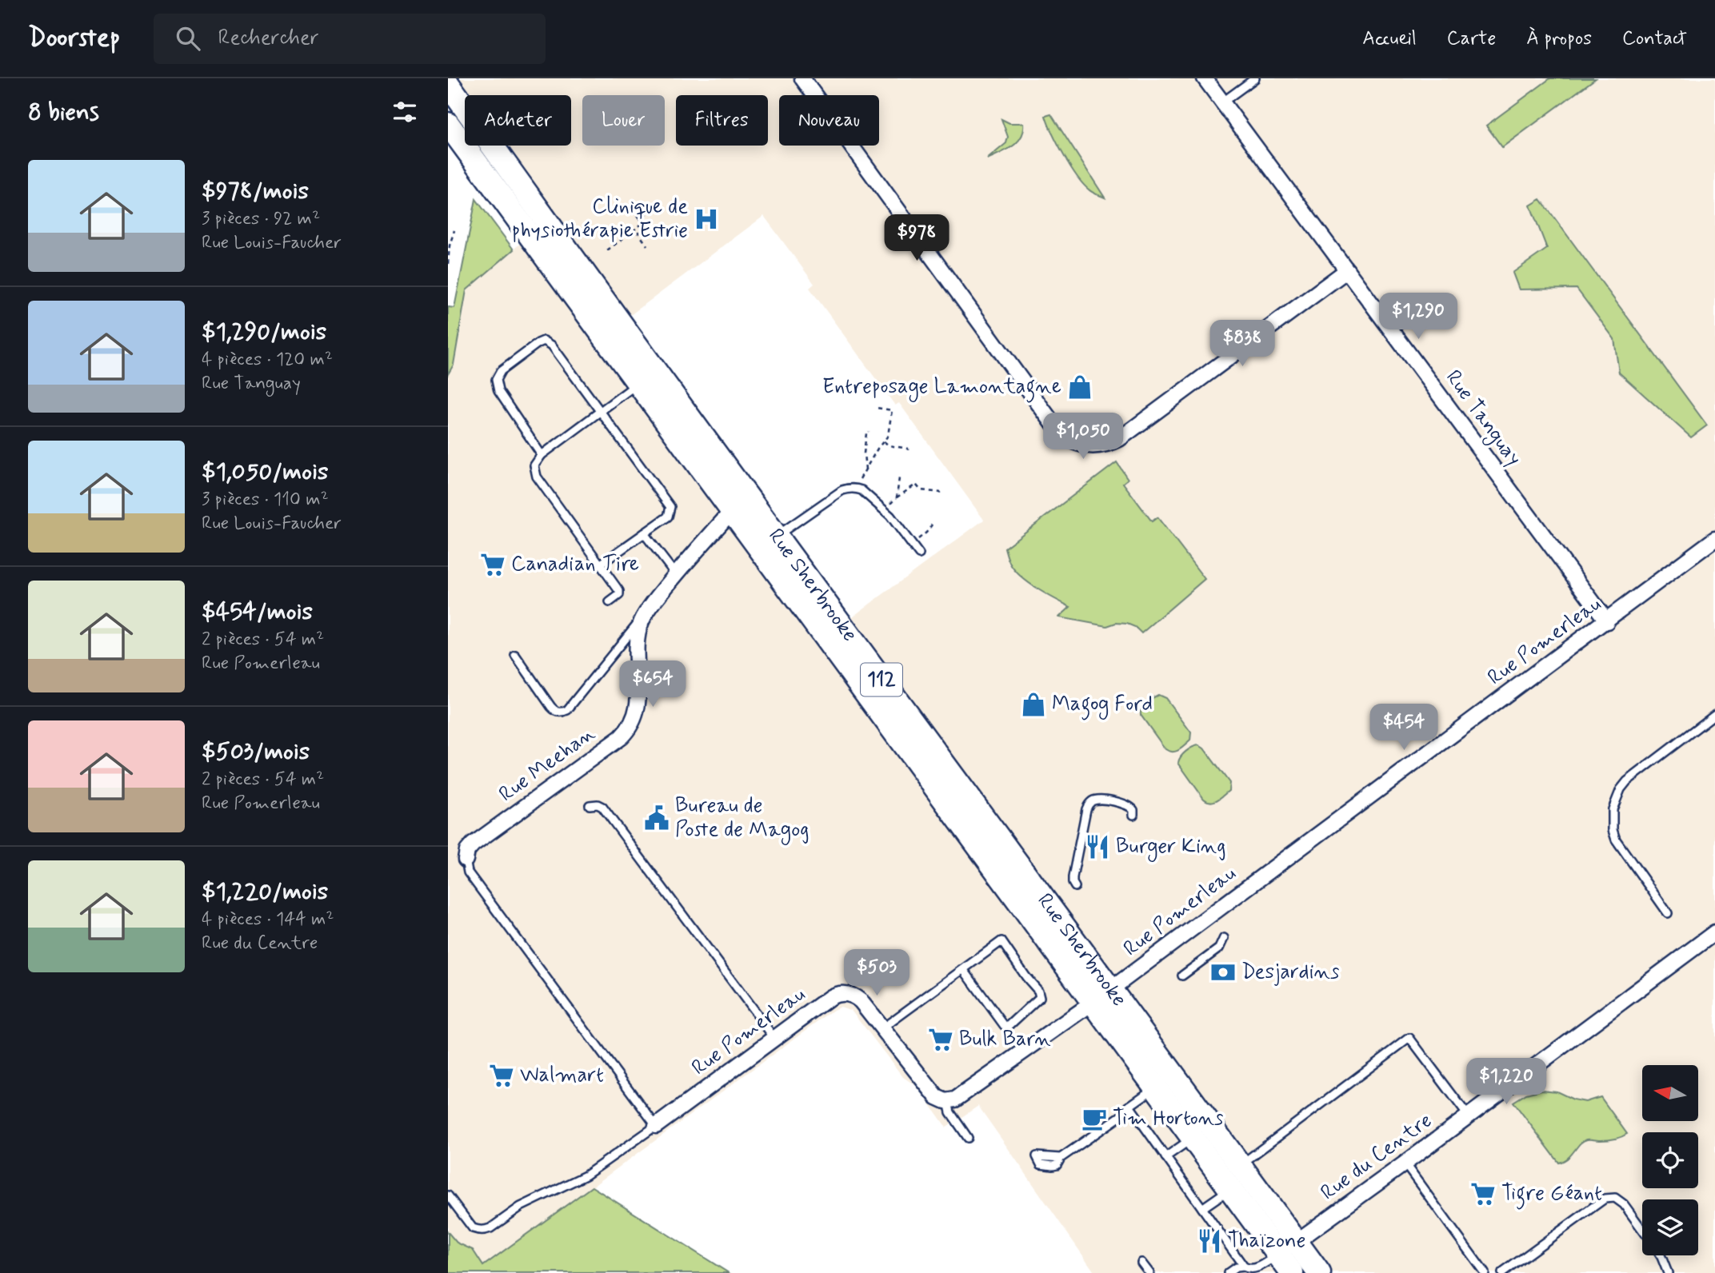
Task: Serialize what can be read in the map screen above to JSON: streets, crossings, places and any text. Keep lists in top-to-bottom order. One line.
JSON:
{"streets":{"main road":["Rue Sherbrooke","112"],"street":["Rue Tanguay","Rue Pomerleau","Rue Meehan","Rue du Centre"]},"crossings":[["Rue Tanguay","Rue Pomerleau"],["Rue Sherbrooke","Rue Pomerleau"],["Rue Sherbrooke","Rue Meehan"],["Rue Sherbrooke","Rue du Centre"]],"places":{"hospital":["Clinique de physiothérapie Estrie"],"shop":["Entreposage Lamontagne","Magog Ford"],"supermarket":["Canadian Tire","Bulk Barn","Walmart","Tigre Géant"],"public building":["Bureau de Poste de Magog"],"restaurant":["Burger King","Thaïzone"],"bank":["Desjardins"],"cafe":["Tim Hortons"]},"north":"left","page":{"header":"Doorstep","search":"Rechercher","nav":["Accueil","Carte","À propos","Contact"],"heading":"8 biens","chip":["Acheter","Louer","Filtres","Nouveau"],"list":[{"name":"$978/mois","note":"3 pièces · 92 m² · Rue Louis-Faucher"},{"name":"$1,290/mois","note":"4 pièces · 120 m² · Rue Tanguay"},{"name":"$1,050/mois","note":"3 pièces · 110 m² · Rue Louis-Faucher"},{"name":"$454/mois","note":"2 pièces · 54 m² · Rue Pomerleau"},{"name":"$503/mois","note":"2 pièces · 54 m² · Rue Pomerleau"},{"name":"$1,220/mois","note":"4 pièces · 144 m² · Rue du Centre"}],"price":["$978","$1,290","$838","$1,050","$654","$454","$503","$1,220"]}}
